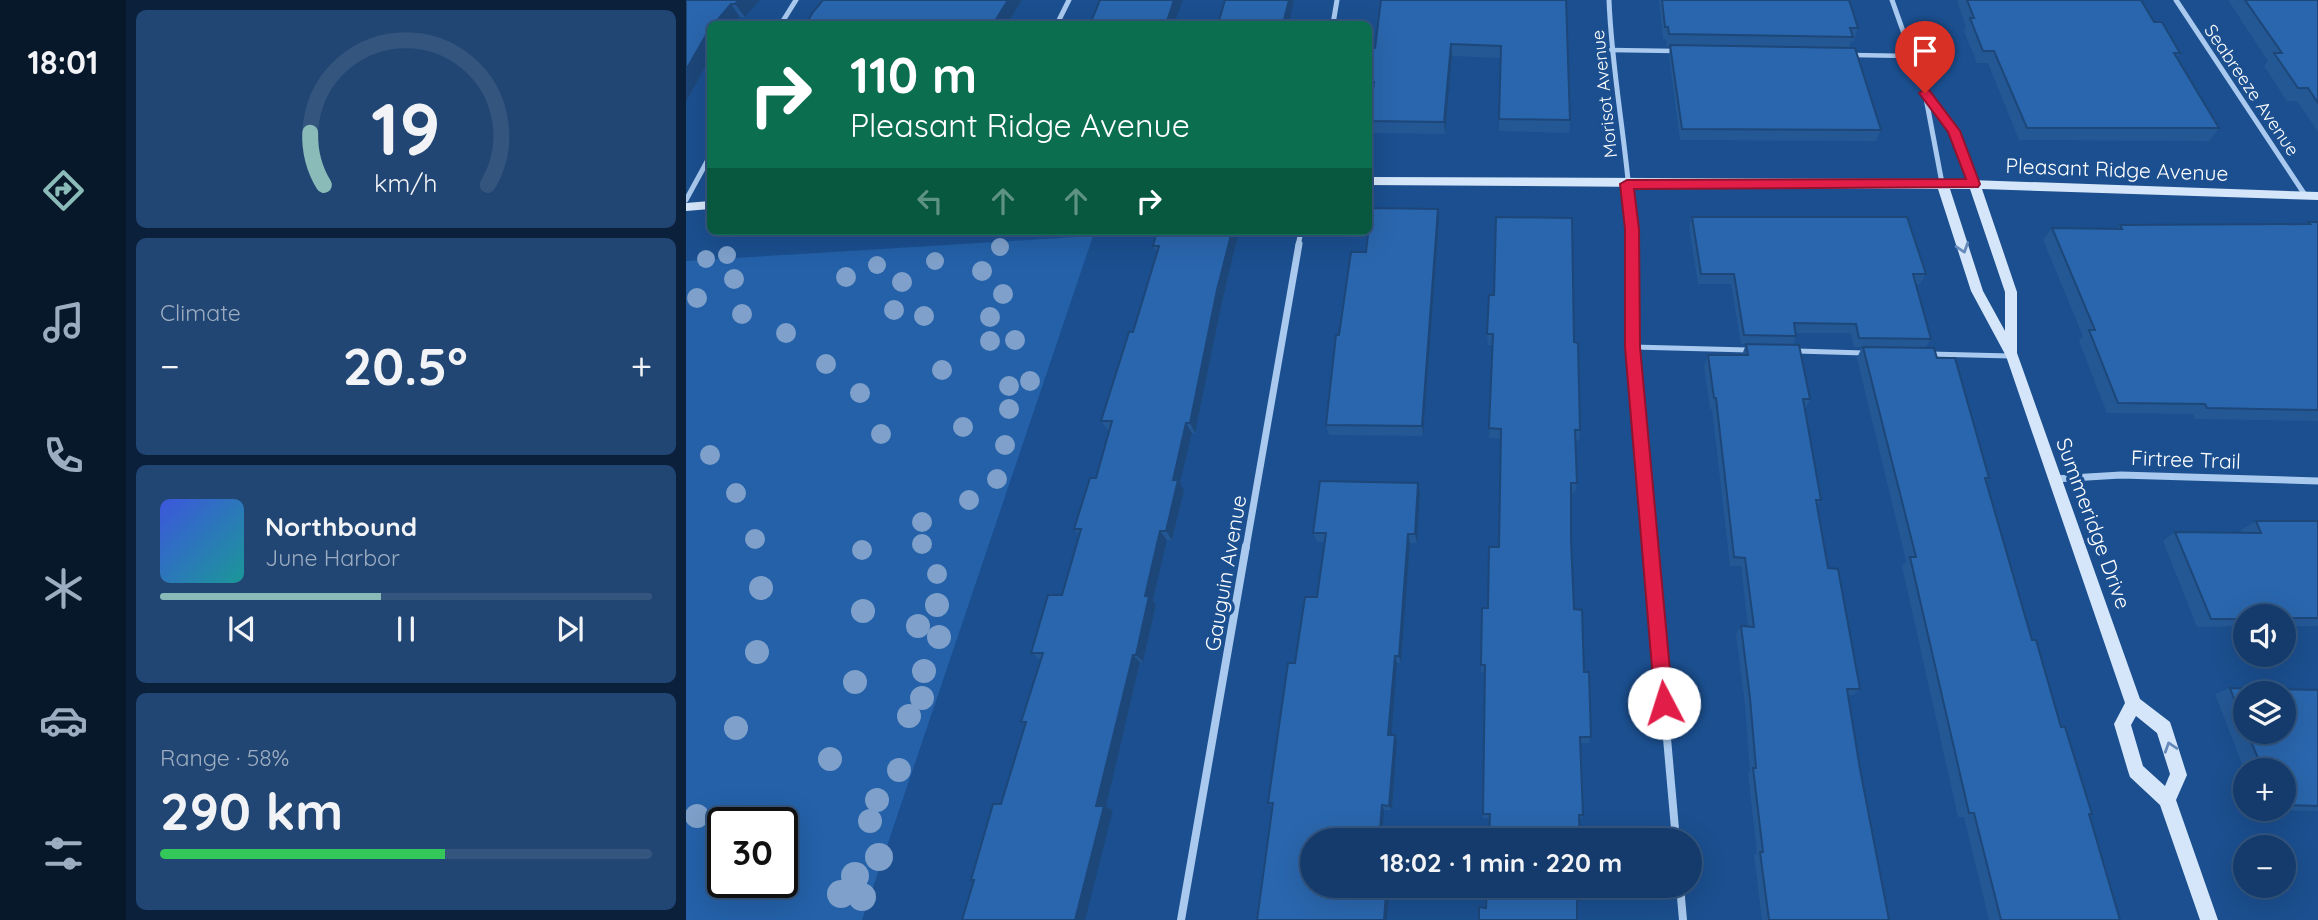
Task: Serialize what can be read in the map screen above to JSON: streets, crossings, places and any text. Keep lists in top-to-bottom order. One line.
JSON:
{"streets":{"street":["Seabreeze Avenue","Morisot Avenue","Pleasant Ridge Avenue","Firtree Trail","Summeridge Drive","Gauguin Avenue"]},"crossings":[["Seabreeze Avenue","Pleasant Ridge Avenue"],["Morisot Avenue","Pleasant Ridge Avenue"],["Pleasant Ridge Avenue","Summeridge Drive"],["Firtree Trail","Summeridge Drive"]],"page":{"tabs":"18:01","turn":["110 m","Pleasant Ridge Avenue"],"tile":["Climate",["Range · 58%","290 km"]],"heat":["−","20.5°","+"],"song":["Northbound","June Harbor"],"map_buttons":["+","−"],"limit":"30","trip":"18:02 · 1 min · 220 m","gauge":["19","km/h"]}}
